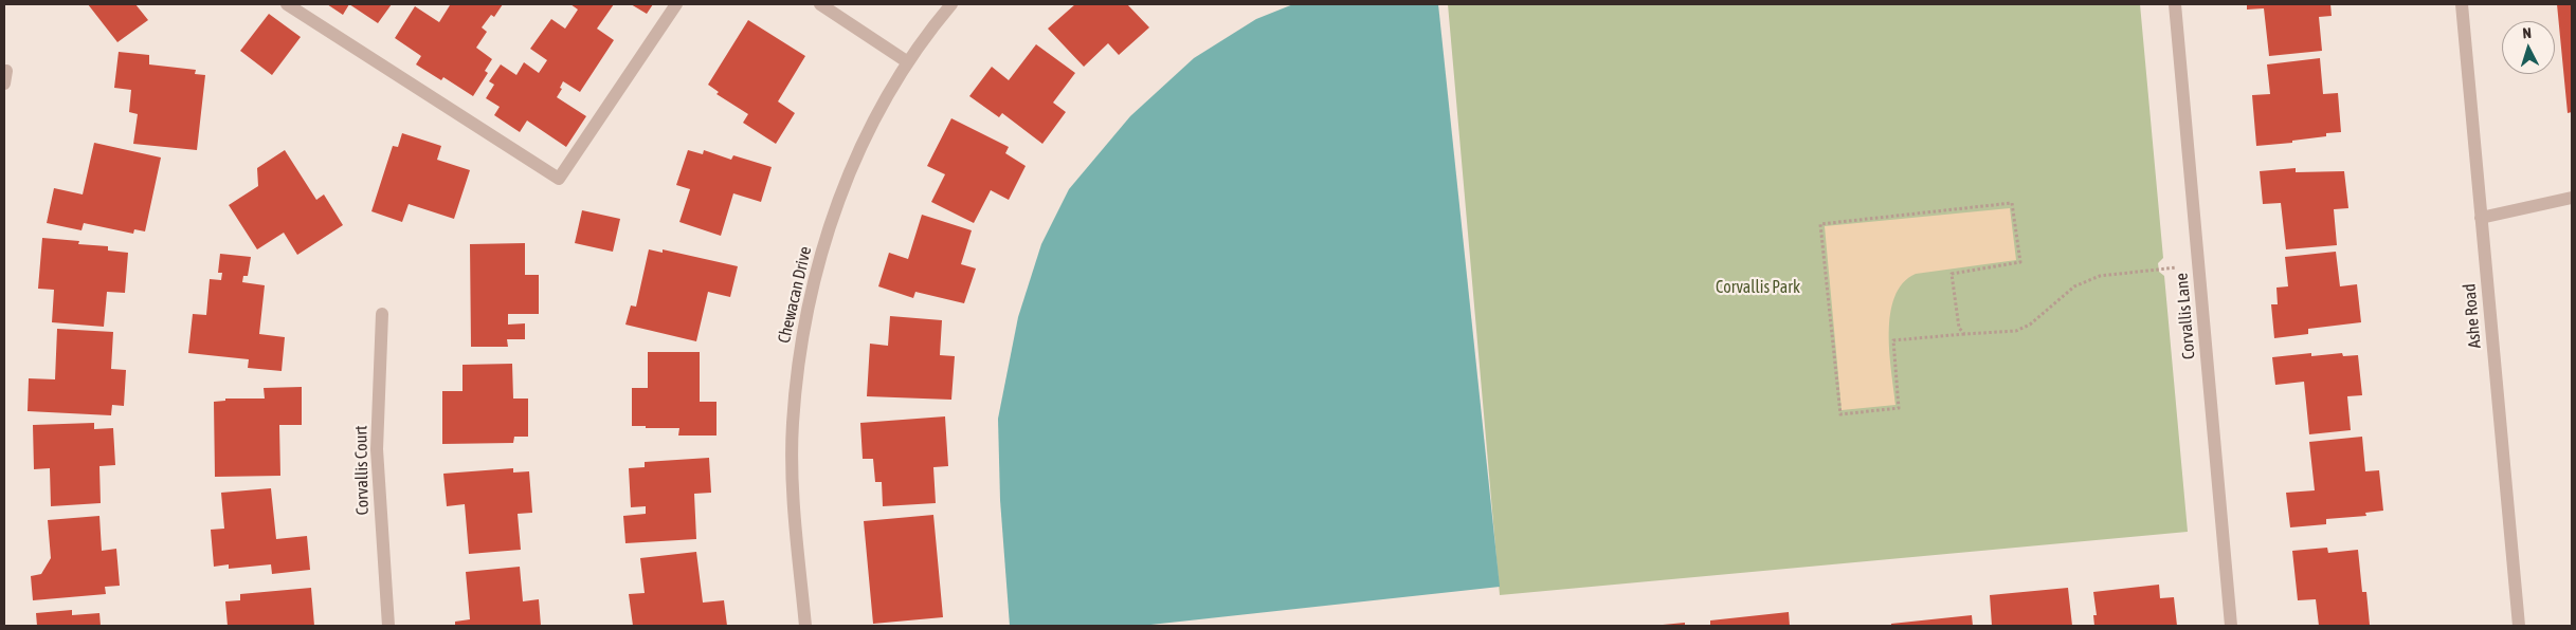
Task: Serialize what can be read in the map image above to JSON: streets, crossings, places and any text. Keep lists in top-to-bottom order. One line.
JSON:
{"streets":{"street":["Chewacan Drive","Corvallis Lane","Ashe Road","Corvallis Court"]},"parks":["Corvallis Park"],"north":"top"}
